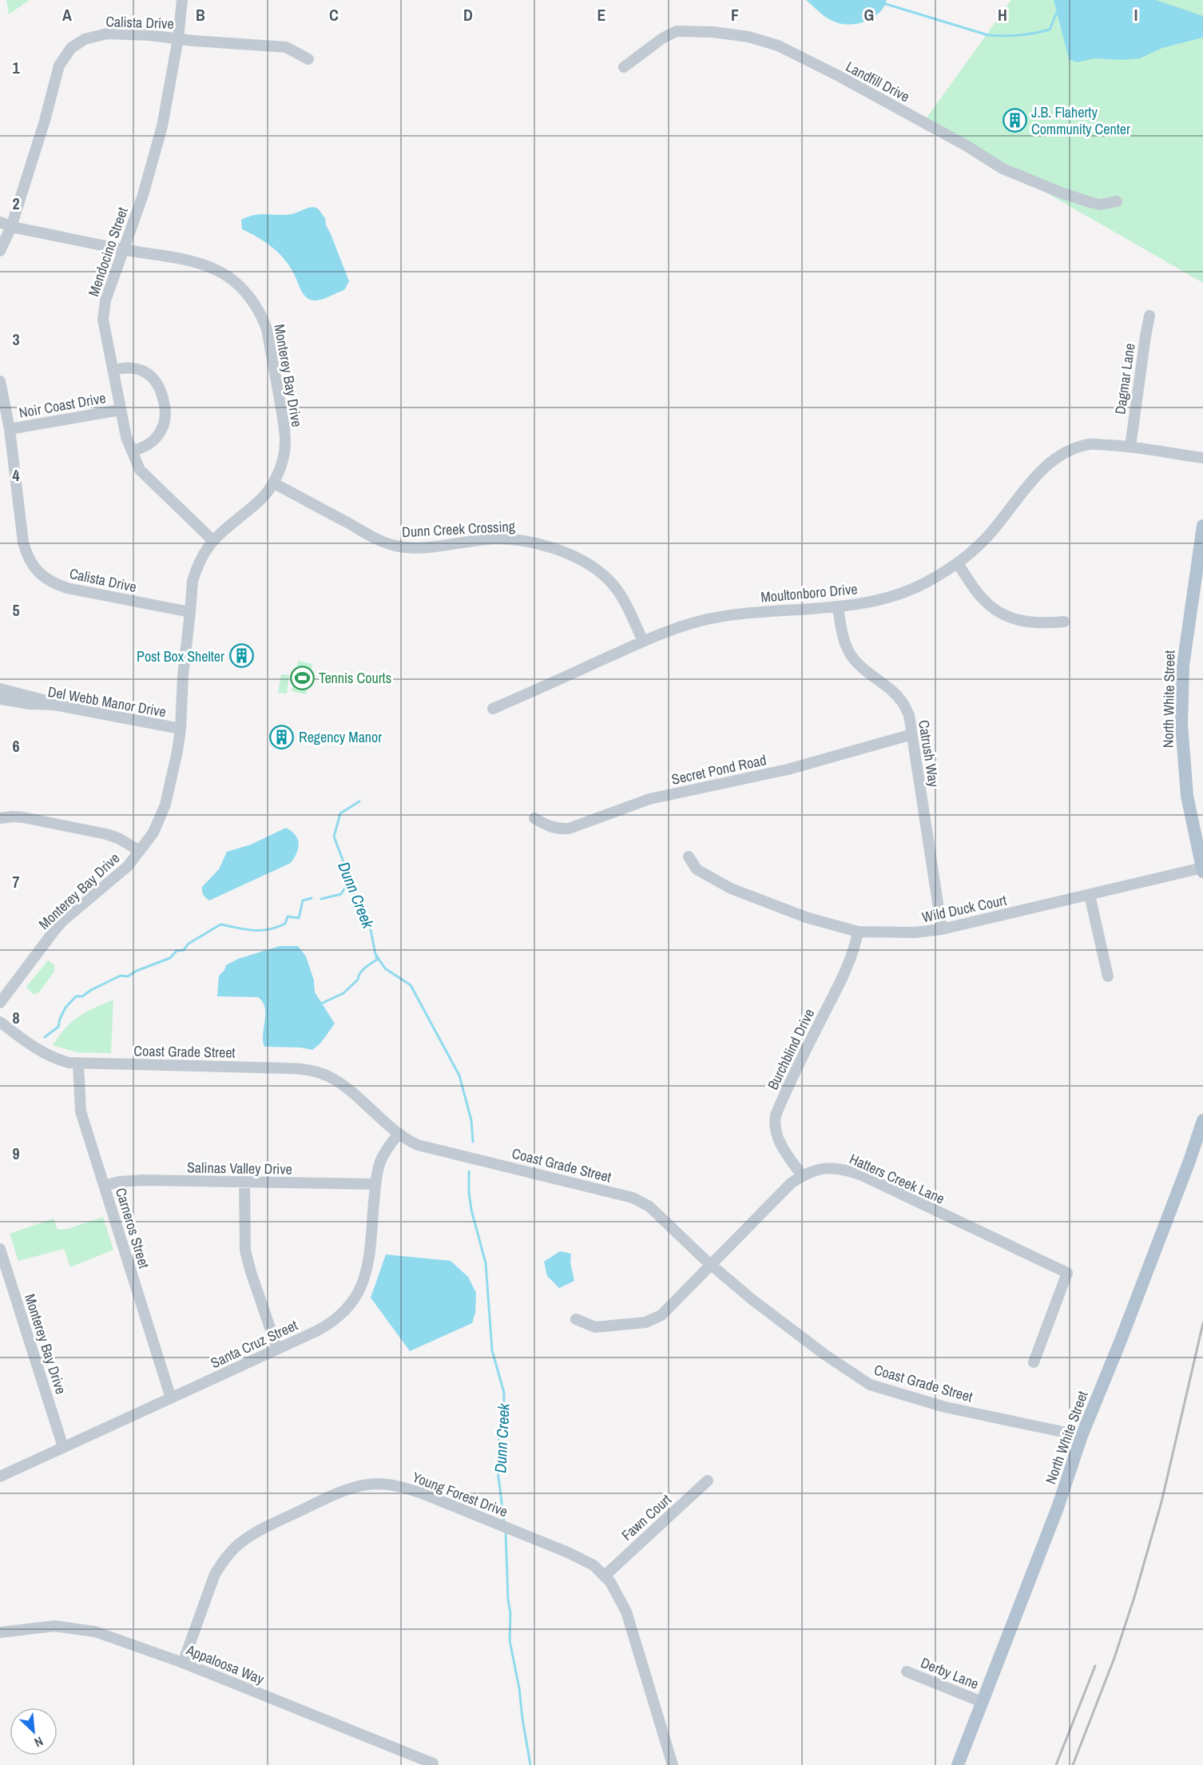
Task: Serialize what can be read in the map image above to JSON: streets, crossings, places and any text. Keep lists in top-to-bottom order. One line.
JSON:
{"streets":{"main road":["North White Street"],"street":["Calista Drive","Landfill Drive","Mendocino Street","Monterey Bay Drive","Dagmar Lane","Noir Coast Drive","Dunn Creek Crossing","Moultonboro Drive","Del Webb Manor Drive","Catrush Way","Secret Pond Road","Wild Duck Court","Burchblind Drive","Coast Grade Street","Salinas Valley Drive","Hatters Creek Lane","Carneros Street","Santa Cruz Street","Young Forest Drive","Fawn Court","Appaloosa Way","Derby Lane"]},"crossings":[["Calista Drive","Mendocino Street"],["Calista Drive","Monterey Bay Drive"],["Calista Drive","Noir Coast Drive"],["Mendocino Street","Monterey Bay Drive"],["Mendocino Street","Noir Coast Drive"],["Monterey Bay Drive","Dunn Creek Crossing"],["Monterey Bay Drive","Del Webb Manor Drive"],["Monterey Bay Drive","Santa Cruz Street"],["Dagmar Lane","Moultonboro Drive"],["Dunn Creek Crossing","Moultonboro Drive"],["Moultonboro Drive","Catrush Way"],["North White Street","Wild Duck Court"],["North White Street","Coast Grade Street"],["North White Street","Derby Lane"],["Catrush Way","Secret Pond Road"],["Catrush Way","Wild Duck Court"],["Wild Duck Court","Burchblind Drive"],["Burchblind Drive","Hatters Creek Lane"],["Coast Grade Street","Hatters Creek Lane"],["Coast Grade Street","Carneros Street"],["Coast Grade Street","Santa Cruz Street"],["Salinas Valley Drive","Carneros Street"],["Salinas Valley Drive","Santa Cruz Street"],["Carneros Street","Santa Cruz Street"],["Young Forest Drive","Fawn Court"],["Young Forest Drive","Appaloosa Way"]],"water":["Dunn Creek"],"places":{"building":["J.B. Flaherty Community Center","Post Box Shelter","Regency Manor"],"sports":["Tennis Courts"]},"north":"bottom right","grid":{"columns":["A","B","C","D","E","F","G","H","I"],"rows":["1","2","3","4","5","6","7","8","9"]}}
